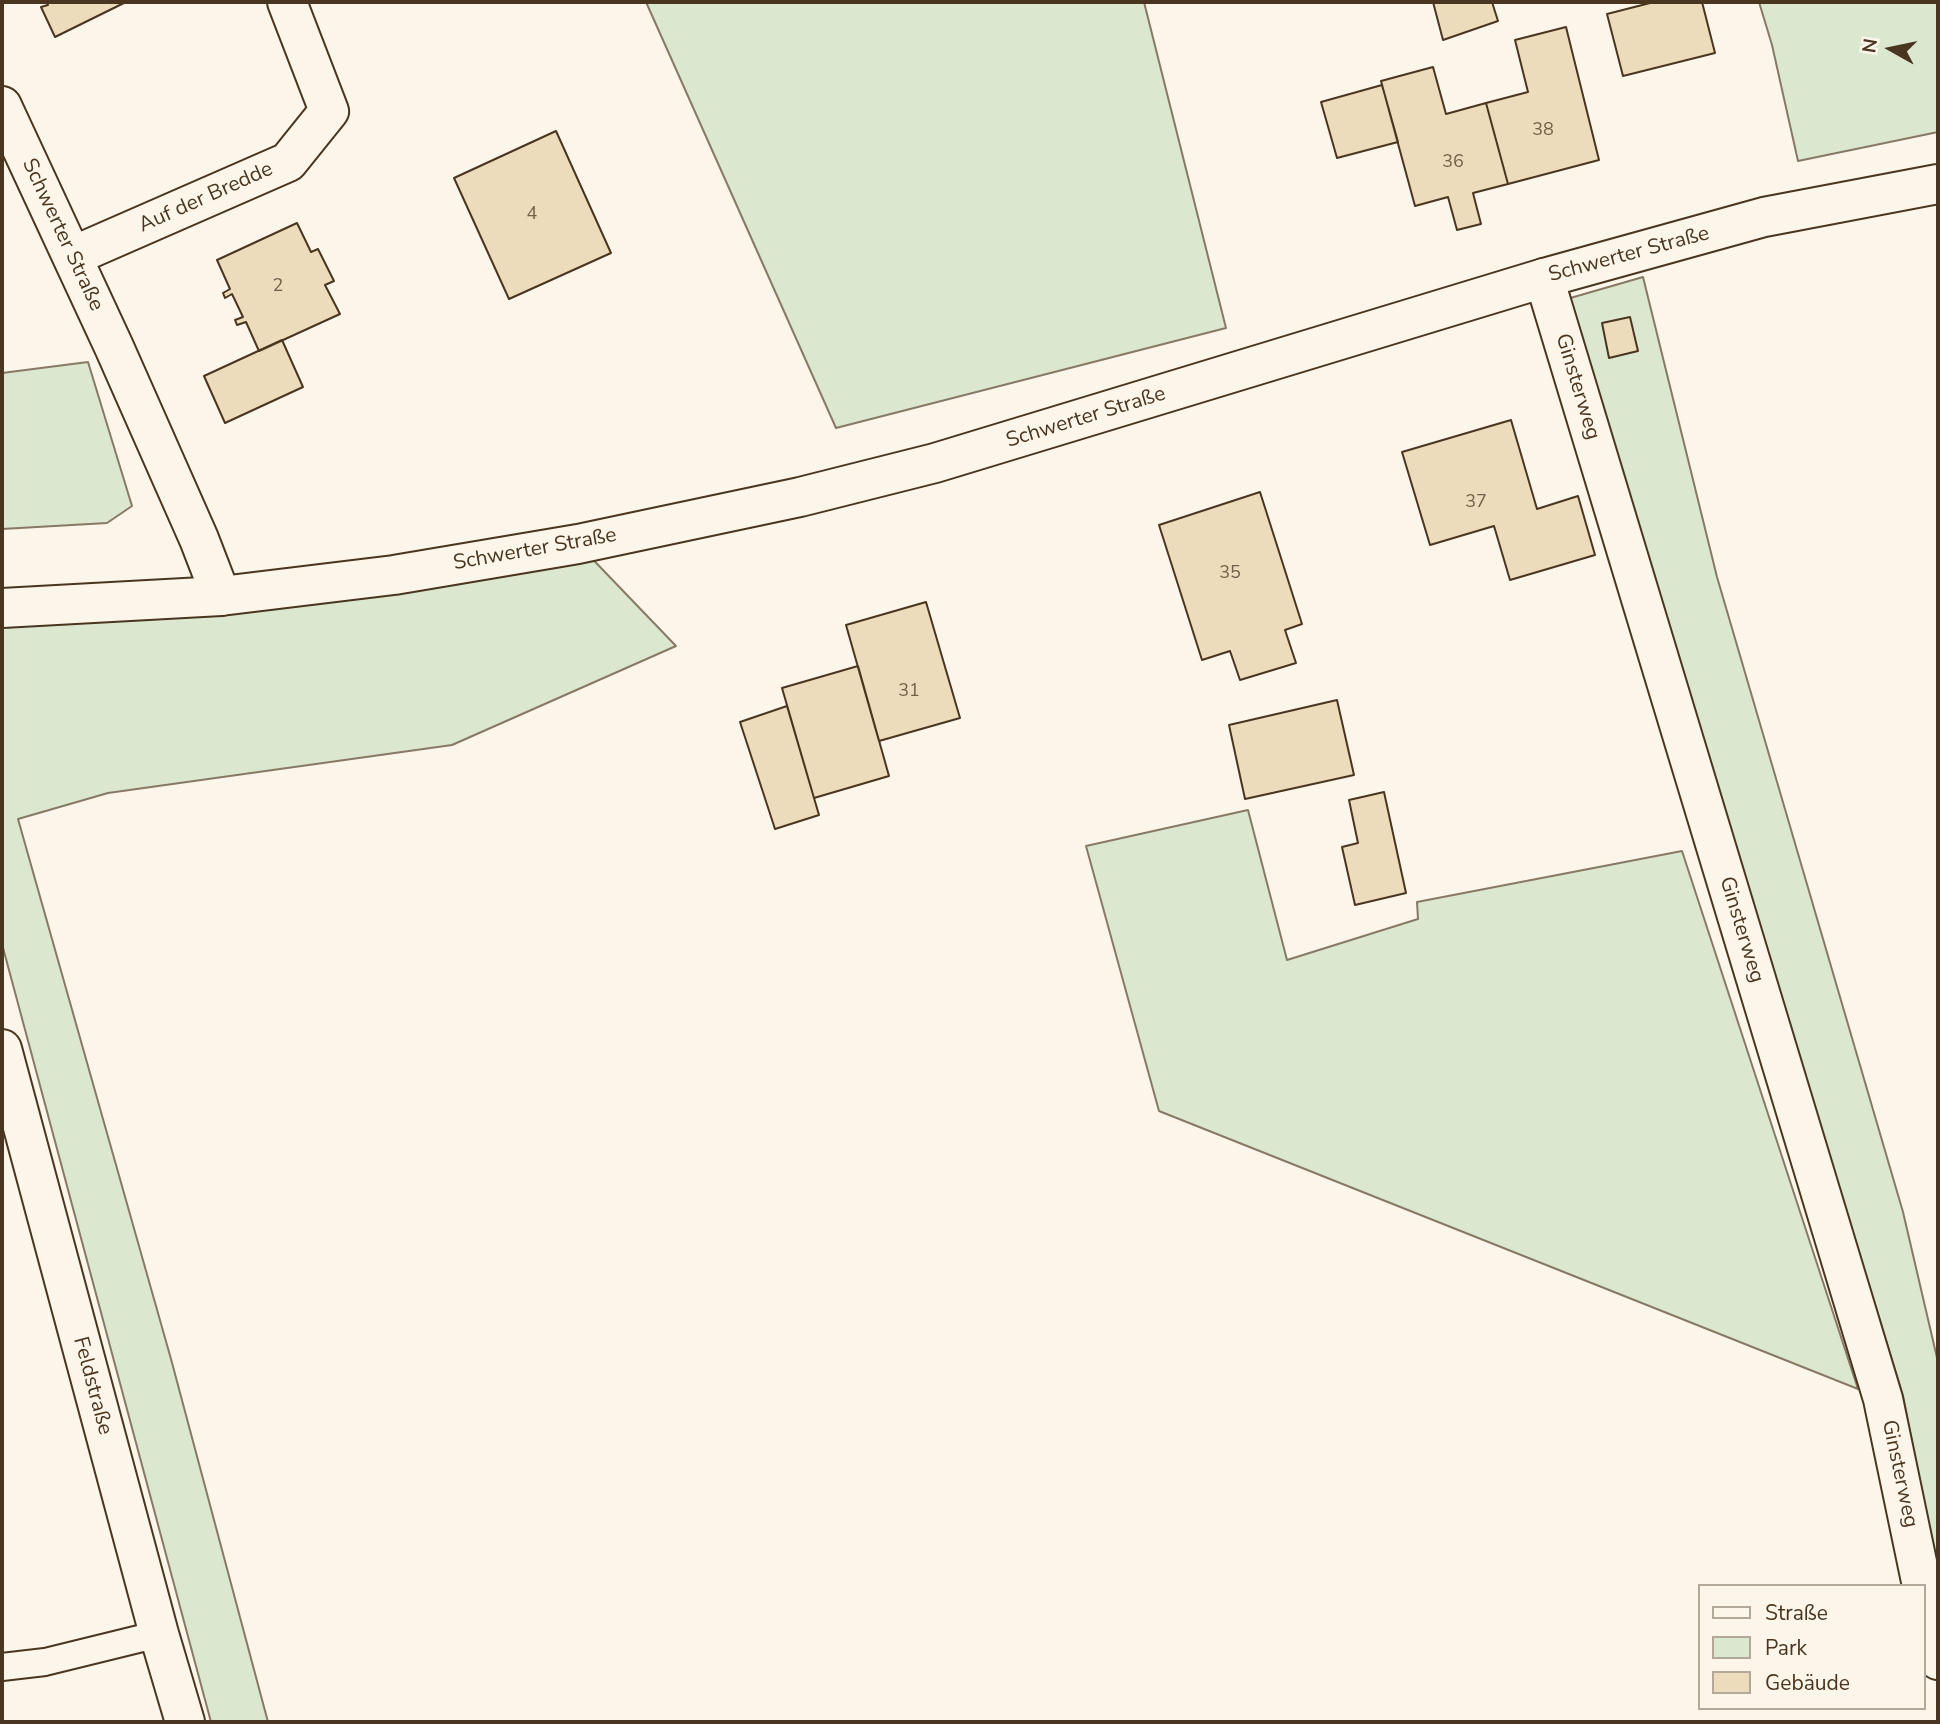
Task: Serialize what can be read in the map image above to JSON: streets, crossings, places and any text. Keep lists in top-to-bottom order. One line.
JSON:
{"streets":{"street":["Auf der Bredde","Schwerter Straße","Ginsterweg","Feldstraße"]},"crossings":[["Auf der Bredde","Schwerter Straße"],["Schwerter Straße","Ginsterweg"]],"house_numbers":["38","36","4","2","37","35","31"],"legend":["Straße","Park","Gebäude"],"north":"left"}
